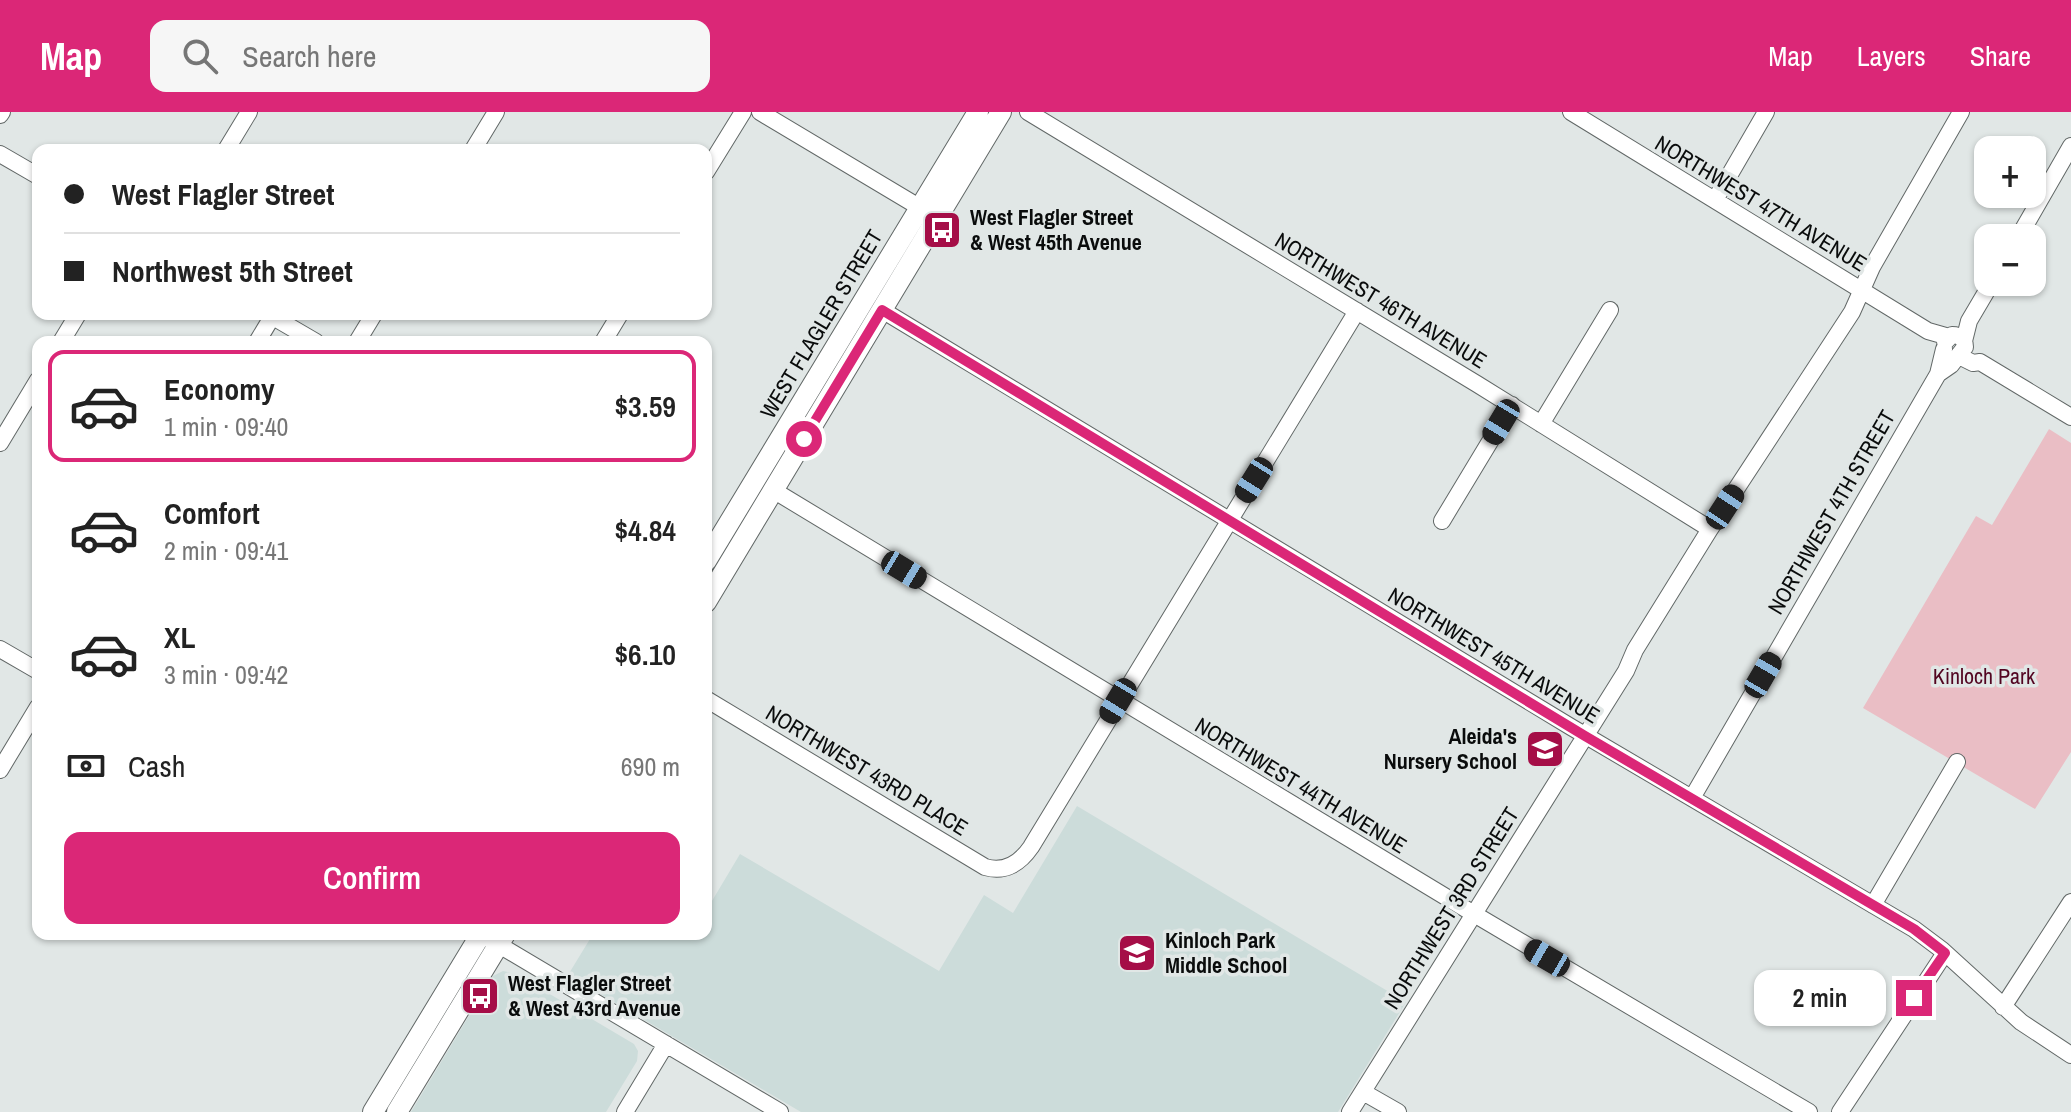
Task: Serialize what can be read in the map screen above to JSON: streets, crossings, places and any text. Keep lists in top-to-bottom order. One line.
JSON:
{"streets":{"main road":["WEST FLAGLER STREET"],"street":["NORTHWEST 47TH AVENUE","NORTHWEST 46TH AVENUE","NORTHWEST 4TH STREET","NORTHWEST 45TH AVENUE","NORTHWEST 43RD PLACE","NORTHWEST 44TH AVENUE","NORTHWEST 3RD STREET"]},"crossings":[["NORTHWEST 47TH AVENUE","NORTHWEST 4TH STREET"],["NORTHWEST 47TH AVENUE","NORTHWEST 3RD STREET"],["NORTHWEST 46TH AVENUE","NORTHWEST 3RD STREET"],["WEST FLAGLER STREET","NORTHWEST 45TH AVENUE"],["WEST FLAGLER STREET","NORTHWEST 44TH AVENUE"],["NORTHWEST 4TH STREET","NORTHWEST 45TH AVENUE"],["NORTHWEST 45TH AVENUE","NORTHWEST 3RD STREET"],["NORTHWEST 43RD PLACE","NORTHWEST 44TH AVENUE"],["NORTHWEST 44TH AVENUE","NORTHWEST 3RD STREET"]],"parks":["Kinloch Park"],"places":{"bus stop":["West Flagler Street & West 45th Avenue","West Flagler Street & West 43rd Avenue"],"school or university":["Aleida's Nursery School","Kinloch Park Middle School"]},"page":{"header":"Map","search":"Search here","nav":["Map","Layers","Share"],"map_buttons":["+","−"],"banner":["West Flagler Street","Northwest 5th Street"],"list":[{"name":"Economy","note":"1 min · 09:40","value":"$3.59"},{"name":"Comfort","note":"2 min · 09:41","value":"$4.84"},{"name":"XL","note":"3 min · 09:42","value":"$6.10"}],"pay":["Cash","690 m"],"buttons":"Confirm","bubble":"2 min"}}
